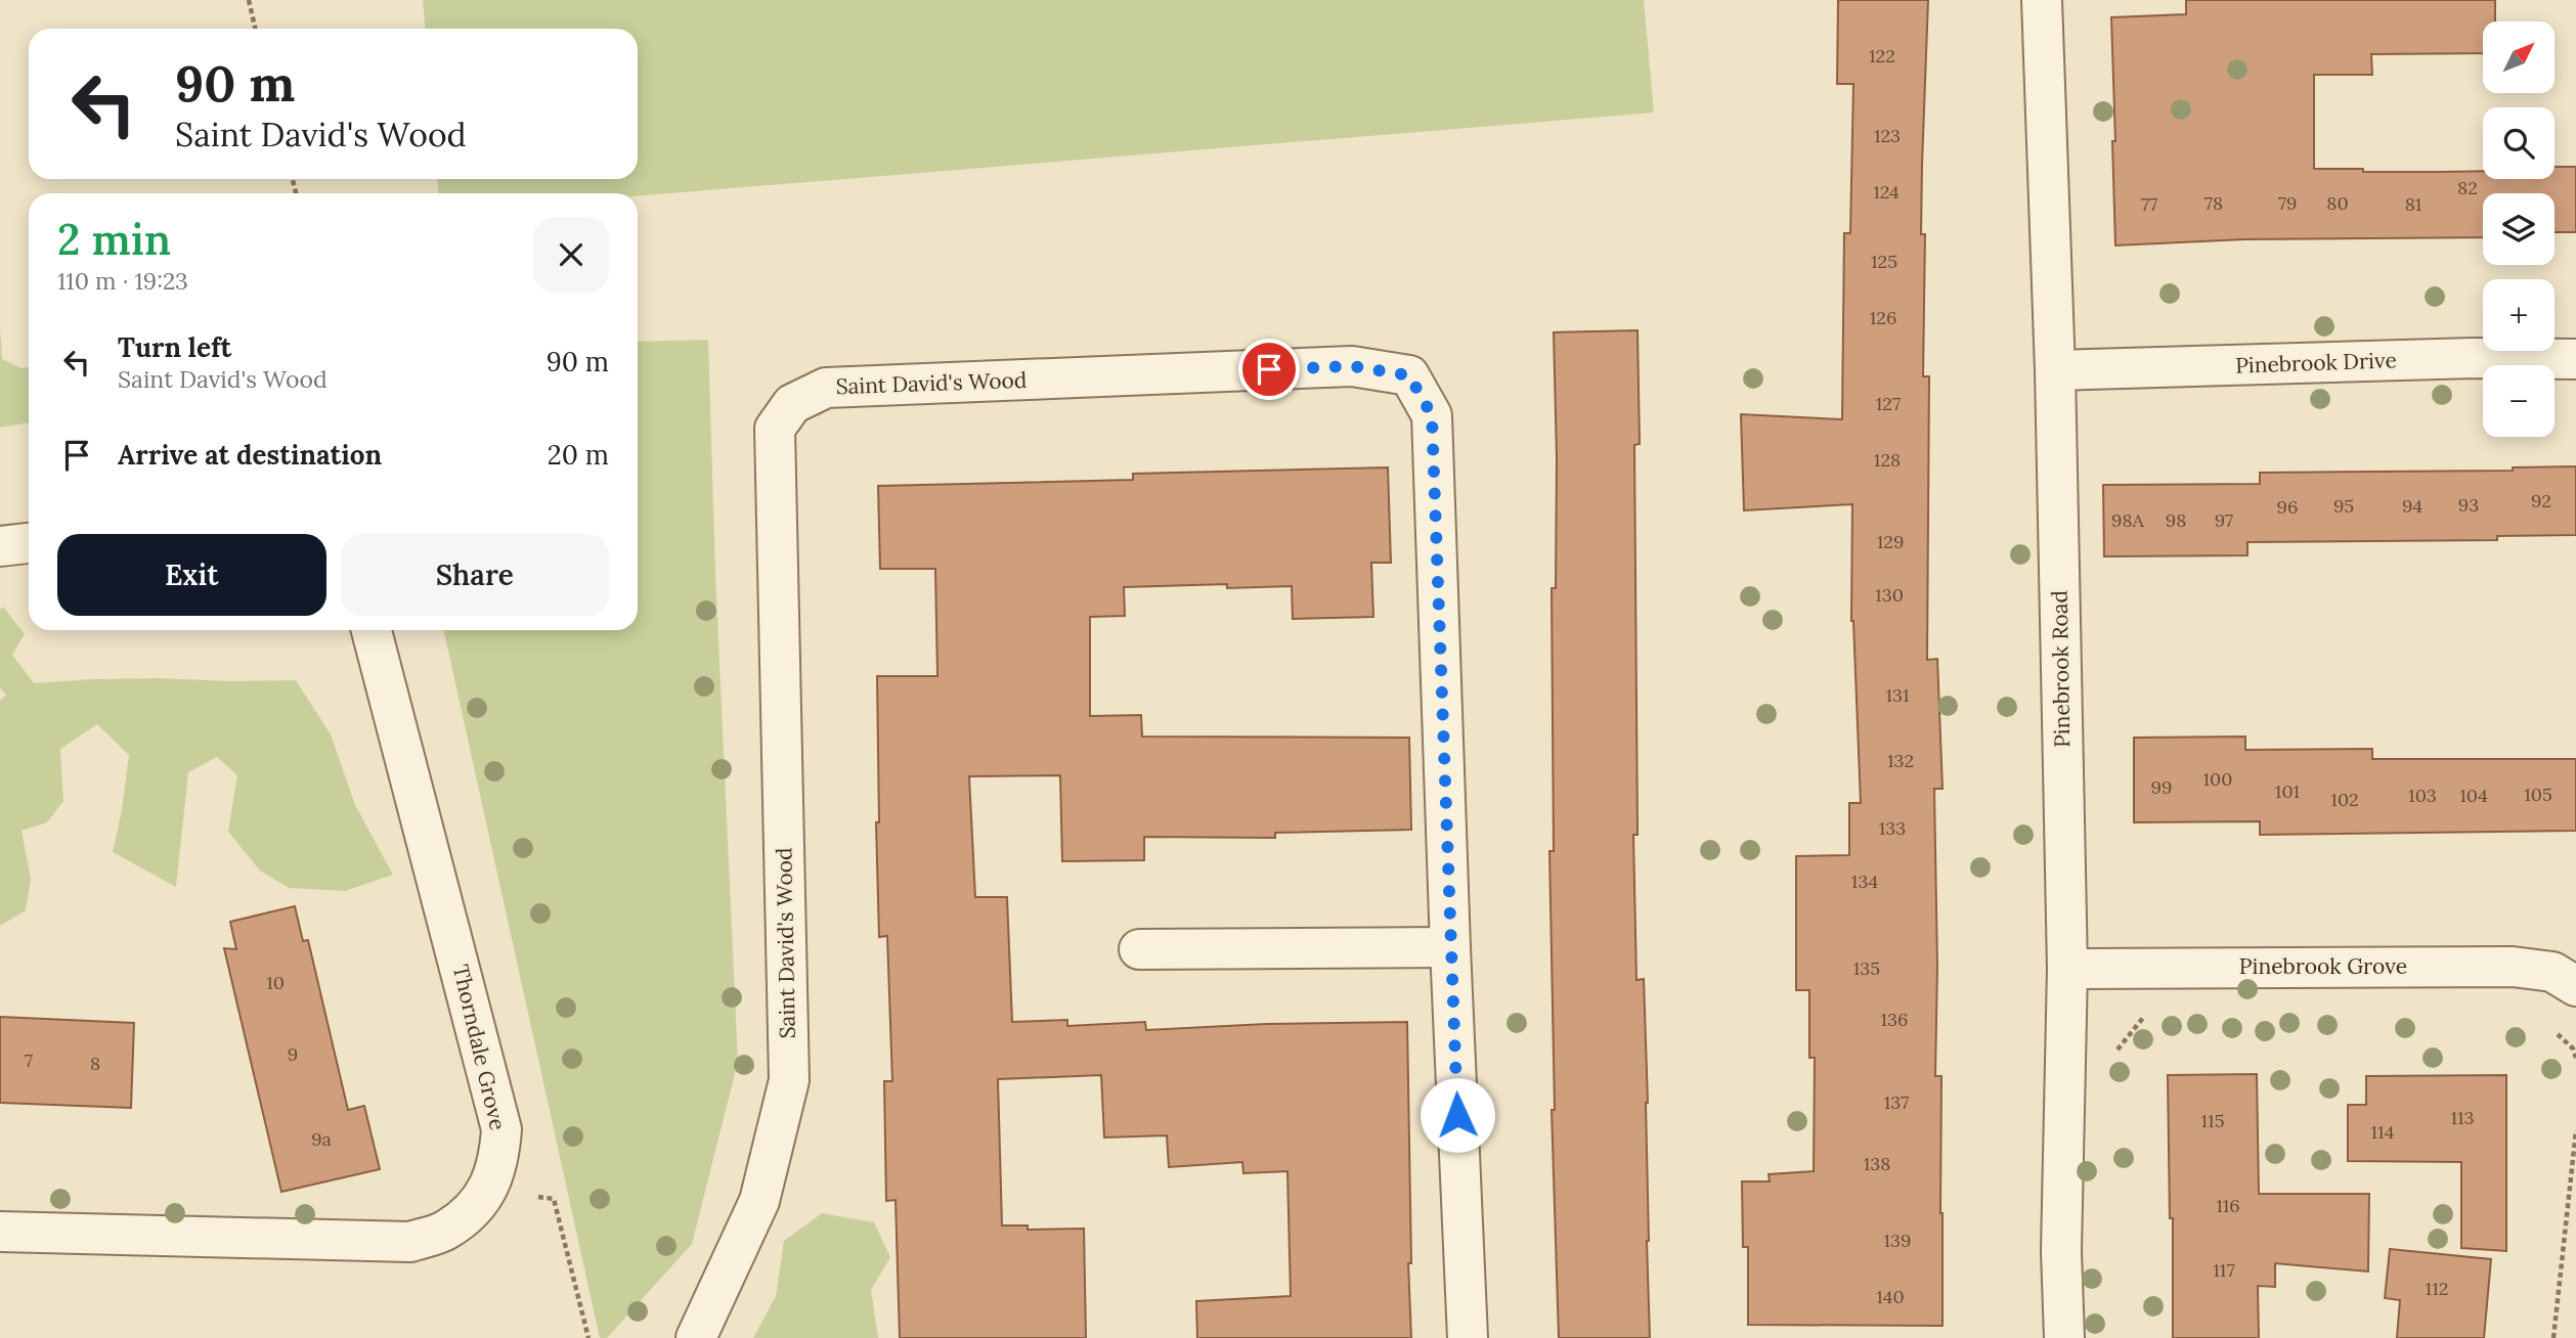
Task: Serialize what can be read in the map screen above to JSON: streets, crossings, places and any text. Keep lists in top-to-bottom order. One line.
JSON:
{"streets":{"street":["Pinebrook Drive","Saint David's Wood","Pinebrook Road","Pinebrook Grove","Thorndale Grove"]},"crossings":[["Pinebrook Drive","Pinebrook Road"],["Pinebrook Road","Pinebrook Grove"]],"house_numbers":["122","123","82","124","78","79","80","77","81","125","126","127","128","92","93","95","94","96","98A","98","97","129","130","131","132","100","99","101","105","103","104","102","133","134","135","10","136","9","7","8","137","113","115","114","9a","138","116","139","117","112","140"],"north":"top right","page":{"map_buttons":["+","−"],"turn":["90 m","Saint David's Wood"],"heading":["2 min","110 m · 19:23"],"list":[{"name":"Turn left","note":"Saint David's Wood","value":"90 m"},{"name":"Arrive at destination","value":"20 m"}],"buttons":["Exit","Share"]}}
